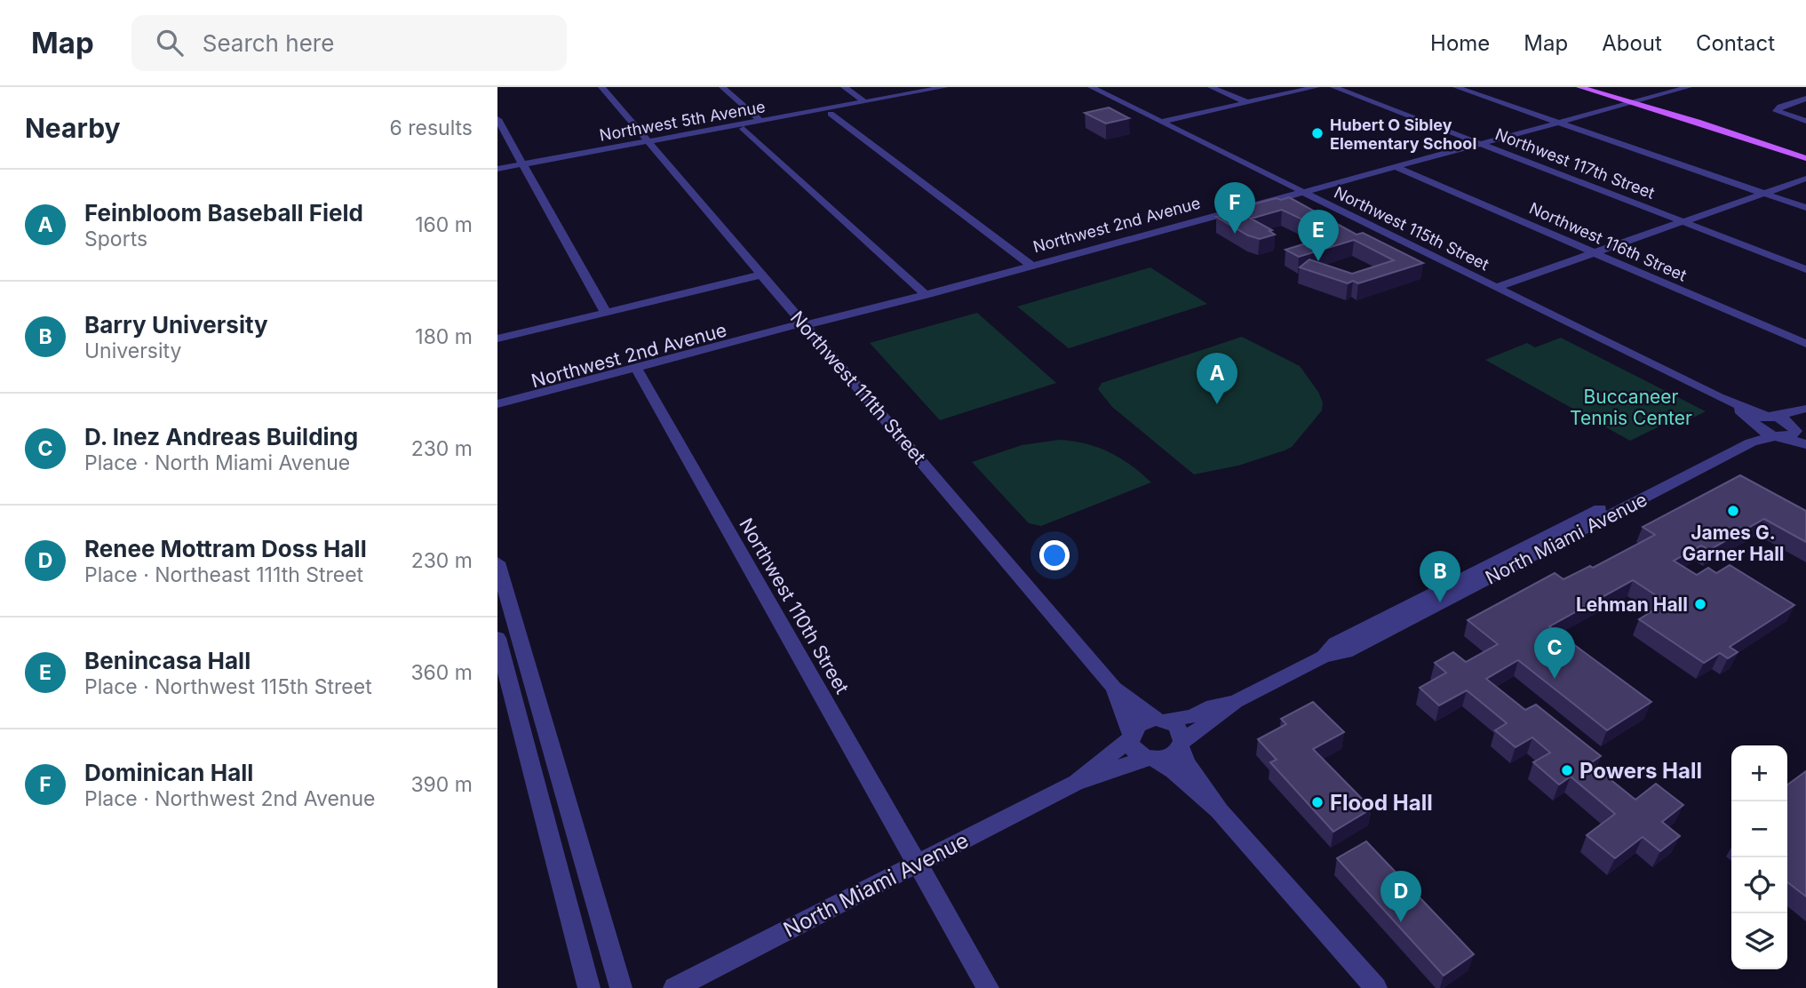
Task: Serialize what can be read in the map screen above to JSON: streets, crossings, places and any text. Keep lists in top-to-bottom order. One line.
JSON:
{"streets":{"street":["Northwest 5th Avenue","Northwest 117th Street","Northwest 2nd Avenue","Northwest 115th Street","Northwest 116th Street","Northwest 111th Street","North Miami Avenue","Northwest 110th Street"]},"crossings":[["Northwest 5th Avenue","Northwest 111th Street"],["Northwest 117th Street","Northwest 2nd Avenue"],["Northwest 2nd Avenue","Northwest 115th Street"],["Northwest 2nd Avenue","Northwest 116th Street"],["Northwest 2nd Avenue","Northwest 111th Street"],["Northwest 2nd Avenue","Northwest 110th Street"],["Northwest 115th Street","North Miami Avenue"],["Northwest 111th Street","North Miami Avenue"],["North Miami Avenue","Northwest 110th Street"]],"parks":["Buccaneer Tennis Center"],"places":["Hubert O Sibley Elementary School","James G. Garner Hall","Lehman Hall","Powers Hall","Flood Hall"],"page":{"header":"Map","search":"Search here","nav":["Home","Map","About","Contact"],"heading":["Nearby","6 results"],"list":[{"mark":"A","name":"Feinbloom Baseball Field","note":"Sports","value":"160 m"},{"mark":"B","name":"Barry University","note":"University","value":"180 m"},{"mark":"C","name":"D. Inez Andreas Building","note":"Place · North Miami Avenue","value":"230 m"},{"mark":"D","name":"Renee Mottram Doss Hall","note":"Place · Northeast 111th Street","value":"230 m"},{"mark":"E","name":"Benincasa Hall","note":"Place · Northwest 115th Street","value":"360 m"},{"mark":"F","name":"Dominican Hall","note":"Place · Northwest 2nd Avenue","value":"390 m"}],"pins":["F","E","A","B","C","D"],"map_buttons":["+","−"]}}
